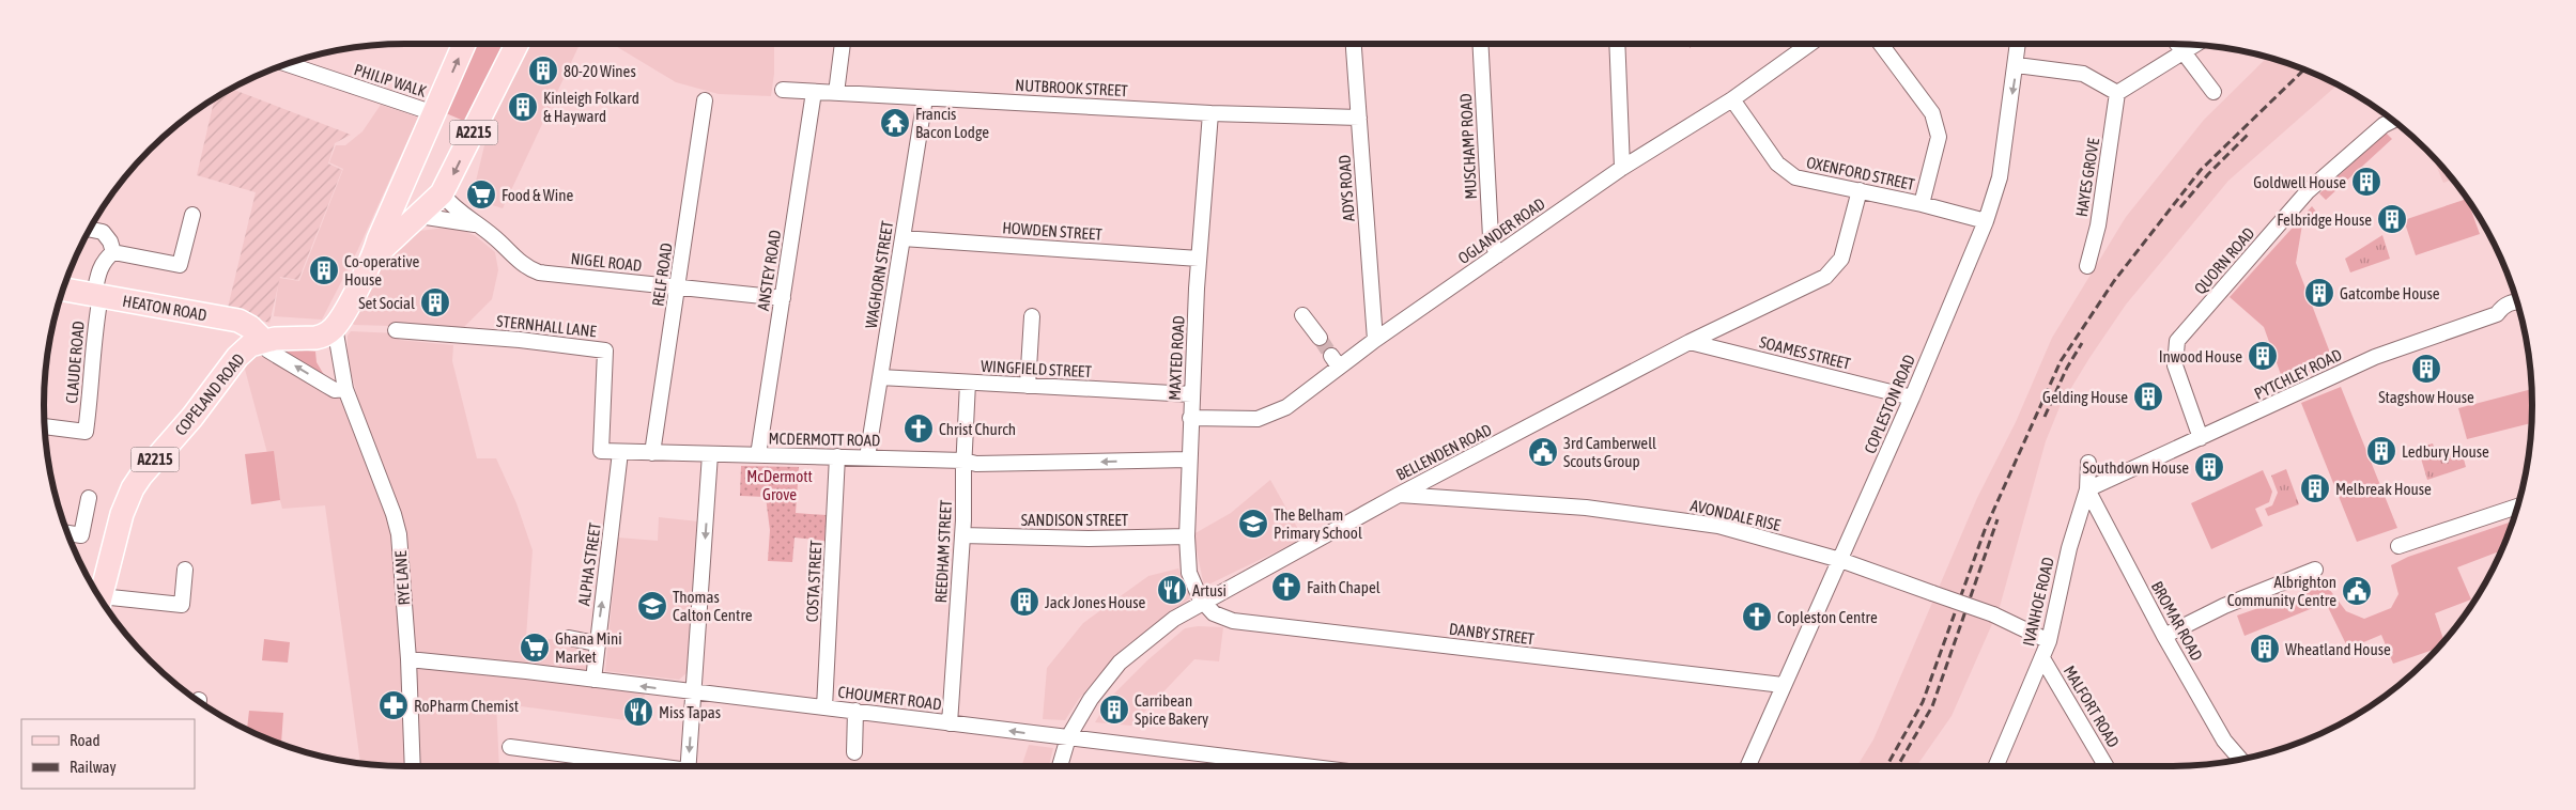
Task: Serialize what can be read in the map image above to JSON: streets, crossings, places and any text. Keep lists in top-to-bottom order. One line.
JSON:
{"streets":{"main road":["A2215","HEATON ROAD","COPELAND ROAD"],"street":["PHILIP WALK","NUTBROOK STREET","MUSCHAMP ROAD","OXENFORD STREET","HAYES GROVE","ADYS ROAD","HOWDEN STREET","OGLANDER ROAD","QUORN ROAD","NIGEL ROAD","ANSTEY ROAD","RELF ROAD","WAGHORN STREET","STERNHALL LANE","SOAMES STREET","MAXTED ROAD","CLAUDE ROAD","WINGFIELD STREET","PYTCHLEY ROAD","COPLESTON ROAD","MCDERMOTT ROAD","BELLENDEN ROAD","AVONDALE RISE","SANDISON STREET","REEDHAM STREET","ALPHA STREET","RYE LANE","COSTA STREET","IVANHOE ROAD","BROMAR ROAD","DANBY STREET","CHOUMERT ROAD","MALFORT ROAD"]},"crossings":[["PHILIP WALK","A2215"],["NUTBROOK STREET","ADYS ROAD"],["NUTBROOK STREET","ANSTEY ROAD"],["NUTBROOK STREET","WAGHORN STREET"],["NUTBROOK STREET","MAXTED ROAD"],["A2215","NIGEL ROAD"],["A2215","COPELAND ROAD"],["A2215","RYE LANE"],["MUSCHAMP ROAD","OGLANDER ROAD"],["OXENFORD STREET","OGLANDER ROAD"],["OXENFORD STREET","COPLESTON ROAD"],["OXENFORD STREET","BELLENDEN ROAD"],["ADYS ROAD","OGLANDER ROAD"],["HOWDEN STREET","WAGHORN STREET"],["HOWDEN STREET","MAXTED ROAD"],["OGLANDER ROAD","MAXTED ROAD"],["QUORN ROAD","PYTCHLEY ROAD"],["NIGEL ROAD","ANSTEY ROAD"],["NIGEL ROAD","RELF ROAD"],["ANSTEY ROAD","MCDERMOTT ROAD"],["RELF ROAD","MCDERMOTT ROAD"],["WAGHORN STREET","WINGFIELD STREET"],["WAGHORN STREET","MCDERMOTT ROAD"],["HEATON ROAD","CLAUDE ROAD"],["HEATON ROAD","COPELAND ROAD"],["STERNHALL LANE","MCDERMOTT ROAD"],["STERNHALL LANE","ALPHA STREET"],["SOAMES STREET","COPLESTON ROAD"],["SOAMES STREET","BELLENDEN ROAD"],["MAXTED ROAD","WINGFIELD STREET"],["MAXTED ROAD","MCDERMOTT ROAD"],["MAXTED ROAD","BELLENDEN ROAD"],["MAXTED ROAD","SANDISON STREET"],["MAXTED ROAD","DANBY STREET"],["WINGFIELD STREET","REEDHAM STREET"],["PYTCHLEY ROAD","IVANHOE ROAD"],["PYTCHLEY ROAD","BROMAR ROAD"],["COPELAND ROAD","RYE LANE"],["COPLESTON ROAD","AVONDALE RISE"],["COPLESTON ROAD","DANBY STREET"],["MCDERMOTT ROAD","REEDHAM STREET"],["MCDERMOTT ROAD","ALPHA STREET"],["MCDERMOTT ROAD","COSTA STREET"],["BELLENDEN ROAD","AVONDALE RISE"],["BELLENDEN ROAD","DANBY STREET"],["BELLENDEN ROAD","CHOUMERT ROAD"],["AVONDALE RISE","IVANHOE ROAD"],["SANDISON STREET","REEDHAM STREET"],["REEDHAM STREET","CHOUMERT ROAD"],["ALPHA STREET","CHOUMERT ROAD"],["RYE LANE","CHOUMERT ROAD"],["COSTA STREET","CHOUMERT ROAD"],["IVANHOE ROAD","BROMAR ROAD"],["IVANHOE ROAD","MALFORT ROAD"]],"one_way":["MCDERMOTT ROAD"],"parks":["McDermott Grove"],"places":{"building":["80-20 Wines","Kinleigh Folkard & Hayward","Goldwell House","Felbridge House","Co-operative House","Gatcombe House","Set Social","Inwood House","Stagshow House","Gelding House","Ledbury House","Southdown House","Melbreak House","Jack Jones House","Wheatland House","Carribean Spice Bakery"],"temple":["Francis Bacon Lodge"],"supermarket":["Food & Wine","Ghana Mini Market"],"church":["Christ Church","Faith Chapel","Copleston Centre"],"public building":["3rd Camberwell Scouts Group","Albrighton Community Centre"],"school or university":["The Belham Primary School","Thomas Calton Centre"],"restaurant":["Artusi","Miss Tapas"],"pharmacy":["RoPharm Chemist"]},"legend":["Road","Railway"]}
